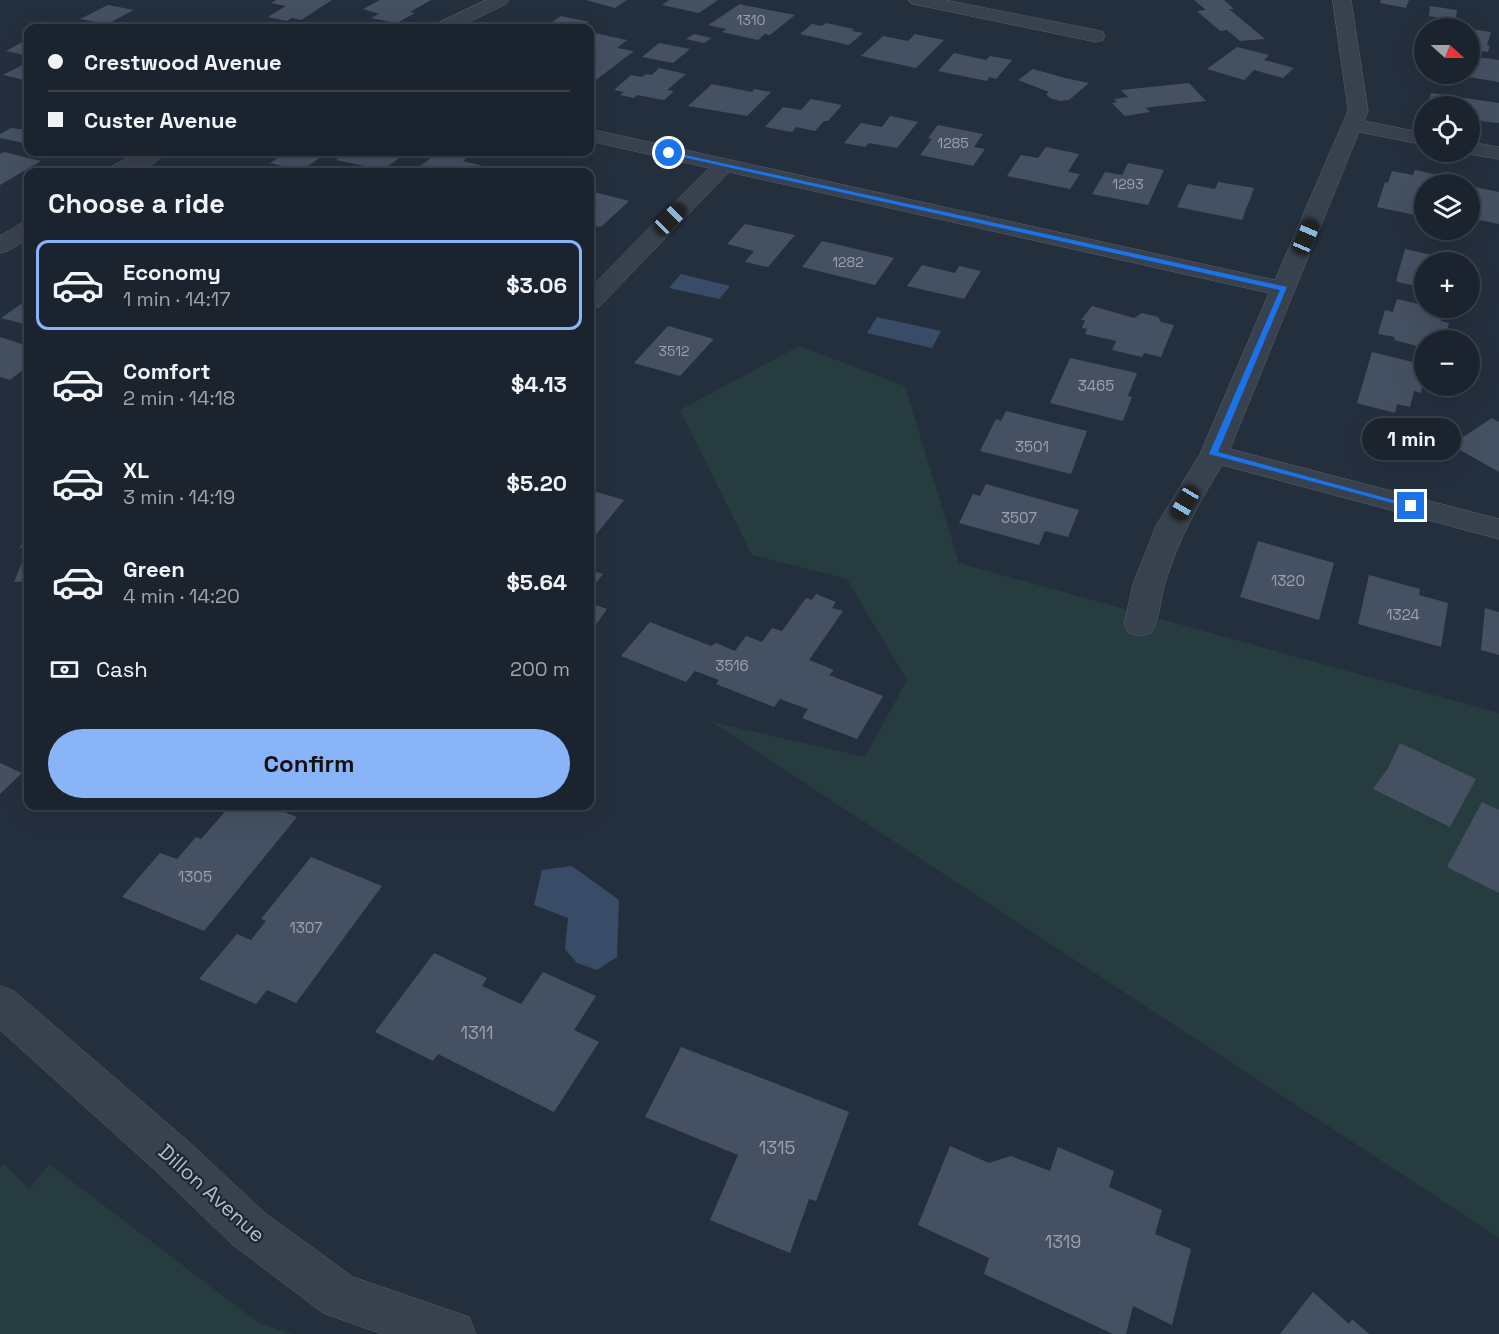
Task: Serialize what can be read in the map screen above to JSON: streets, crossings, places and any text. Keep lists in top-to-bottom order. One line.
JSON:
{"streets":{"street":["Dillon Avenue"]},"house_numbers":["1310","1285","1293","1282","3512","3465","3501","3507","1320","1324","3516","1305","1307","1311","1315","1319"],"north":"right","page":{"map_buttons":["+","−"],"banner":["Crestwood Avenue","Custer Avenue"],"heading":"Choose a ride","list":[{"name":"Economy","note":"1 min · 14:17","value":"$3.06"},{"name":"Comfort","note":"2 min · 14:18","value":"$4.13"},{"name":"XL","note":"3 min · 14:19","value":"$5.20"},{"name":"Green","note":"4 min · 14:20","value":"$5.64"}],"bubble":"1 min","pay":["Cash","200 m"],"buttons":"Confirm"}}
